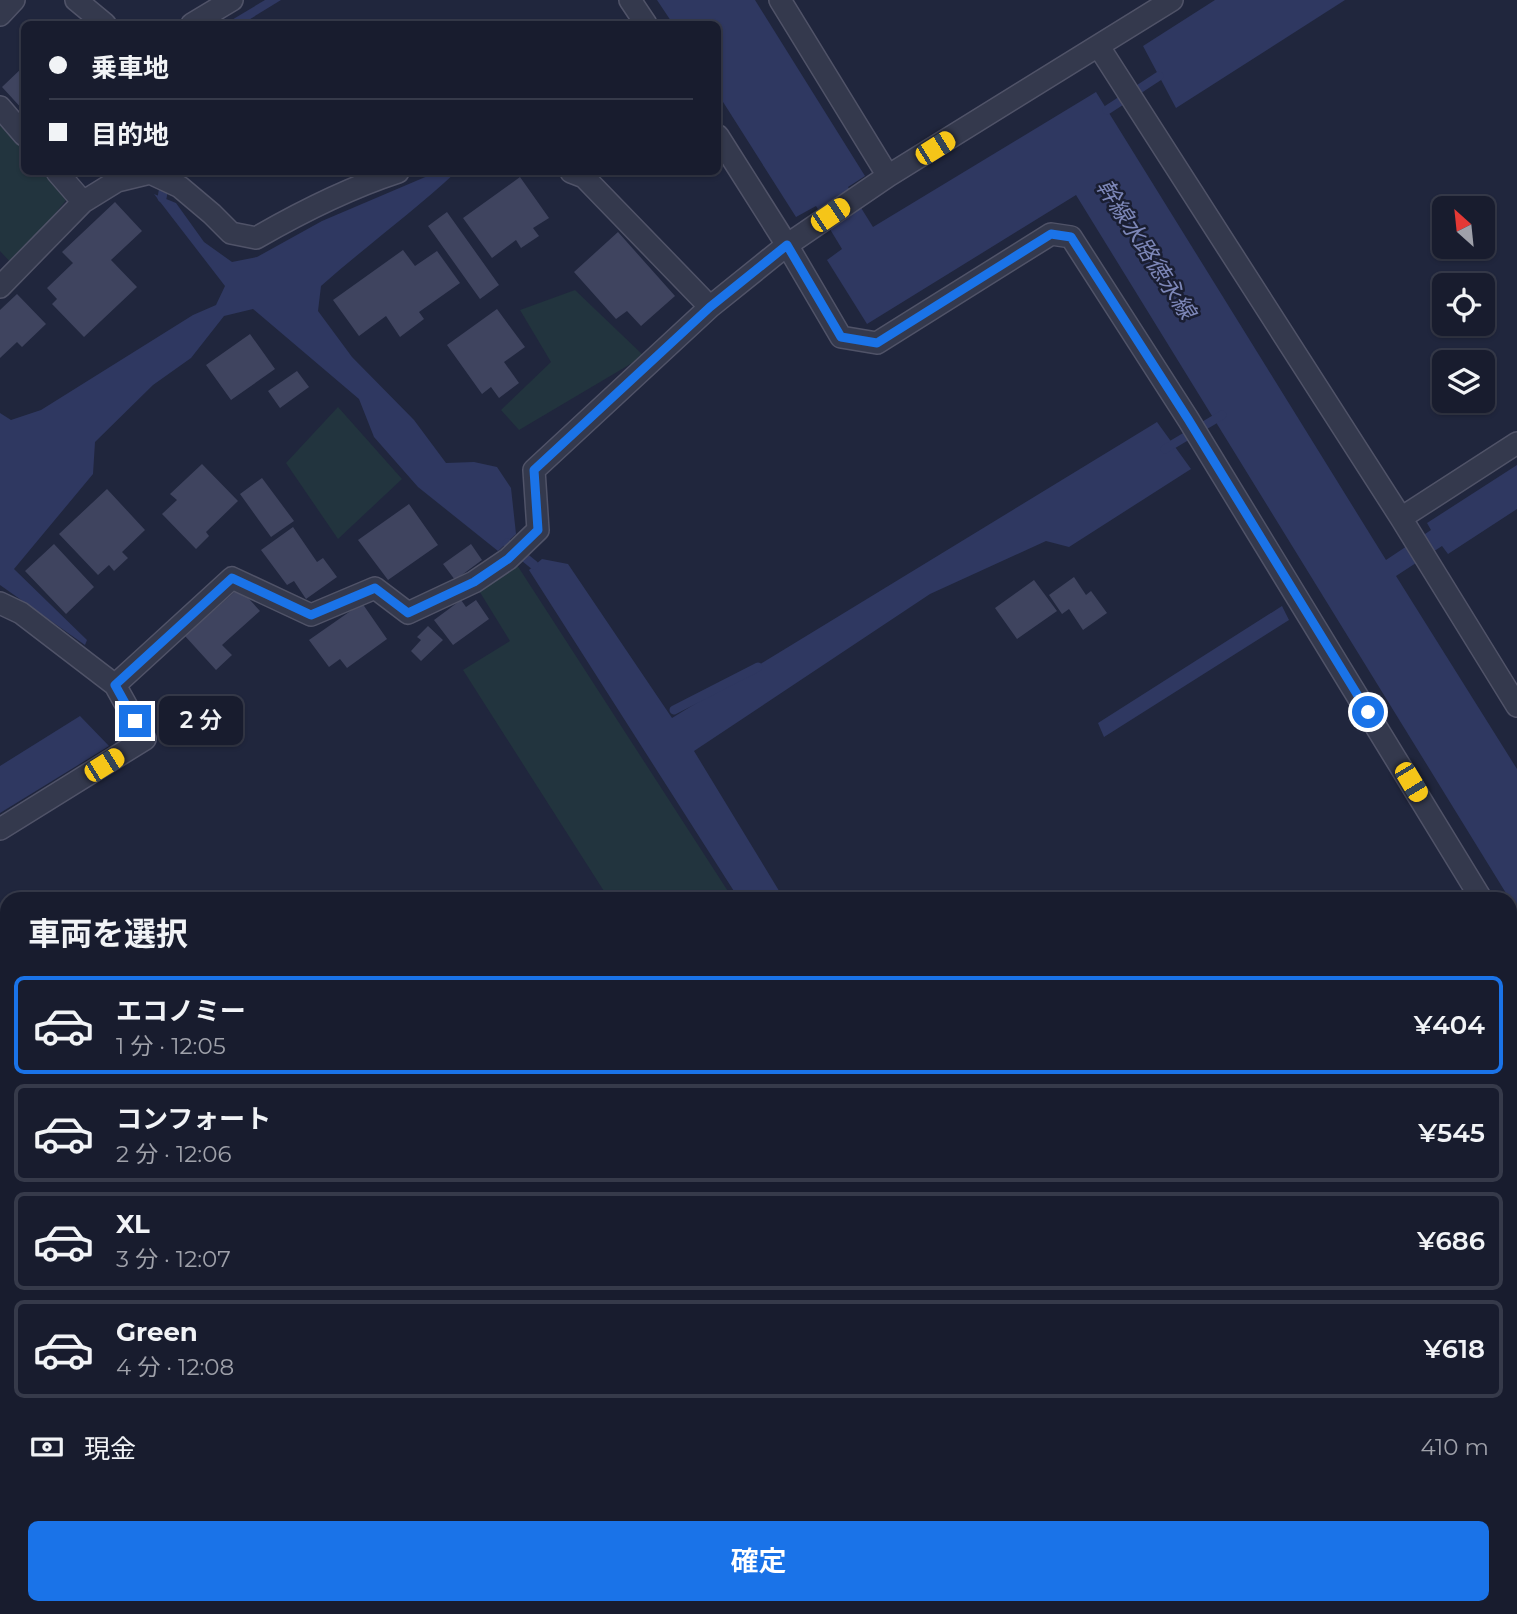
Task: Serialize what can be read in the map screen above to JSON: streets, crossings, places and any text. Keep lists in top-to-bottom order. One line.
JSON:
{"water":["幹線水路徳永線"],"north":"top left","page":{"banner":["乗車地","目的地"],"bubble":"2 分","heading":"車両を選択","list":[{"name":"エコノミー","note":"1 分 · 12:05","value":"¥404"},{"name":"コンフォート","note":"2 分 · 12:06","value":"¥545"},{"name":"XL","note":"3 分 · 12:07","value":"¥686"},{"name":"Green","note":"4 分 · 12:08","value":"¥618"}],"pay":["現金","410 m"],"buttons":"確定"}}
